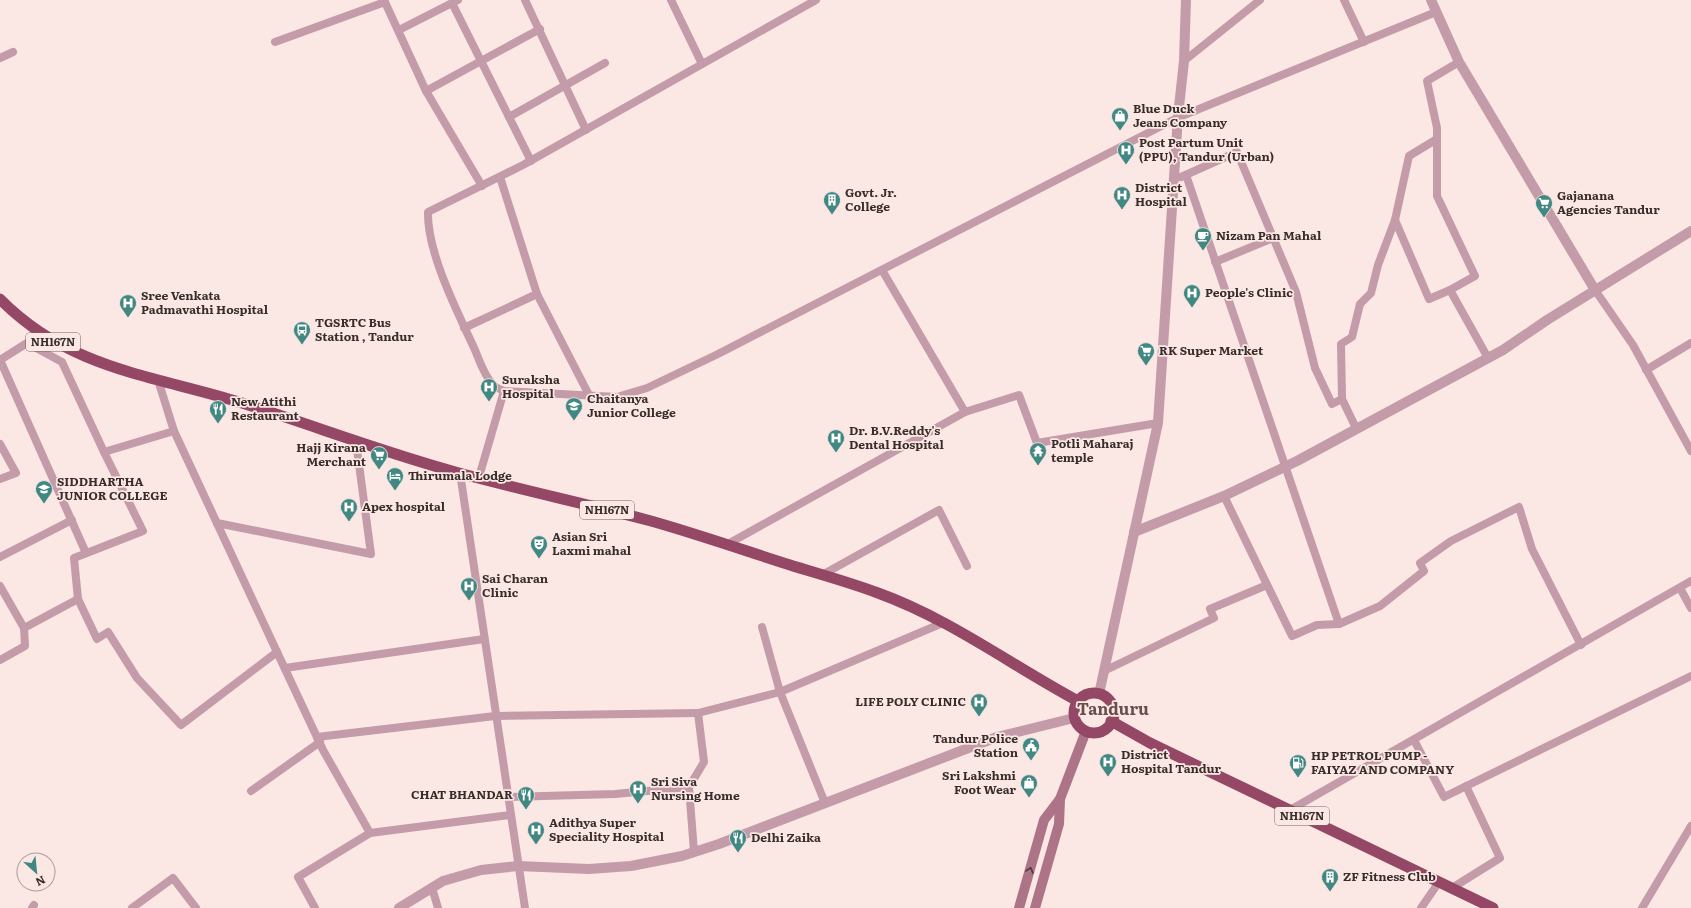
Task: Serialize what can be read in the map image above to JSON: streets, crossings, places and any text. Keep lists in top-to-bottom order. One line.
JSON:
{"streets":{"highway":["NH167N"]},"districts":["Tanduru"],"places":{"shop":["Blue Duck Jeans Company","Sri Lakshmi Foot Wear"],"hospital":["Post Partum Unit (PPU), Tandur (Urban)","District Hospital","People's Clinic","Sree Venkata Padmavathi Hospital","Suraksha Hospital","Dr. B.V.Reddy's Dental Hospital","Apex hospital","Sai Charan Clinic","LIFE POLY CLINIC","District Hospital Tandur","Sri Siva Nursing Home","Adithya Super Speciality Hospital"],"building":["Govt. Jr. College","ZF Fitness Club"],"supermarket":["Gajanana Agencies Tandur","RK Super Market","Hajj Kirana Merchant"],"cafe":["Nizam Pan Mahal"],"bus stop":["TGSRTC Bus Station , Tandur"],"school or university":["Chaitanya Junior College","SIDDHARTHA JUNIOR COLLEGE"],"restaurant":["New Atithi Restaurant","CHAT BHANDAR","Delhi Zaika"],"temple":["Potli Maharaj temple"],"hotel":["Thirumala Lodge"],"theatre":["Asian Sri Laxmi mahal"],"public building":["Tandur Police Station"],"fuel station":["HP PETROL PUMP - FAIYAZ AND COMPANY"]},"north":"bottom right"}
